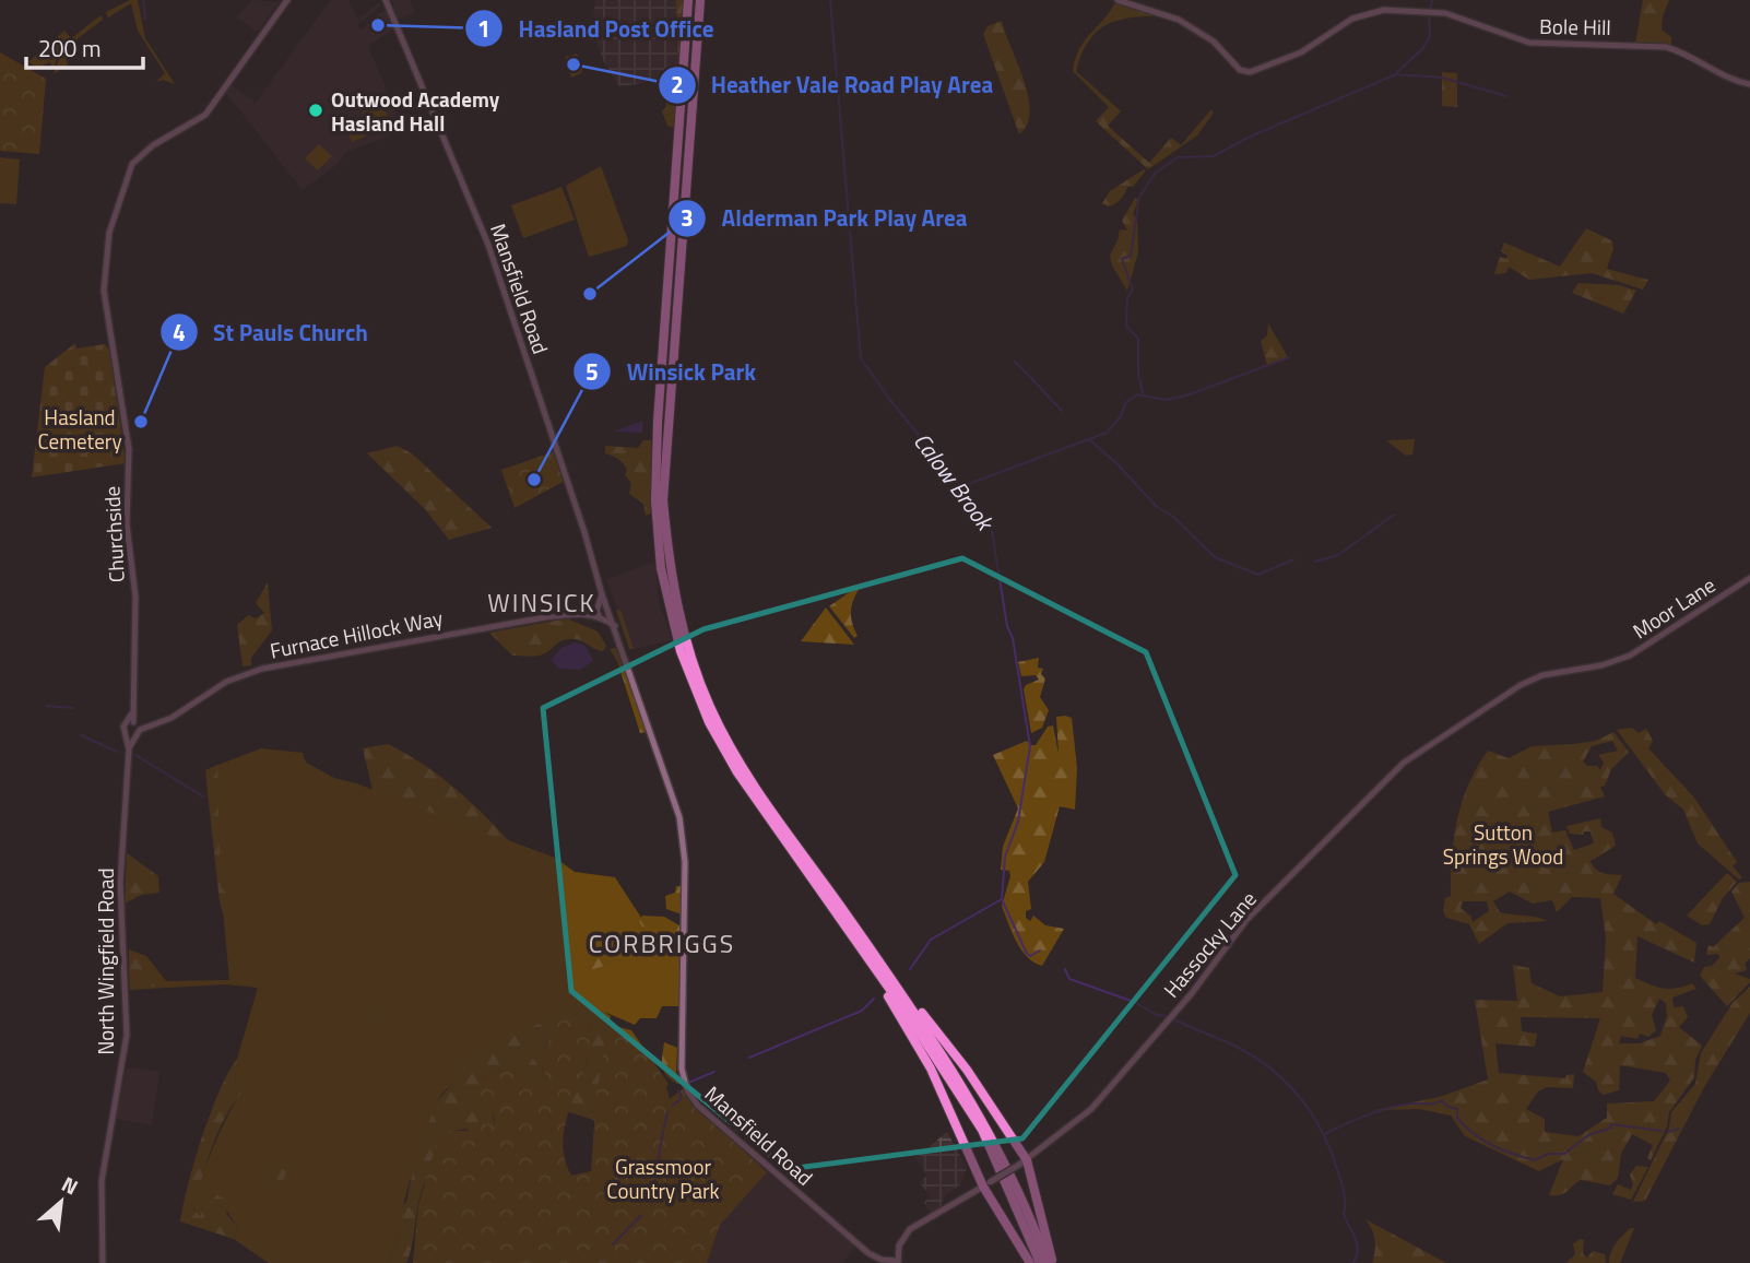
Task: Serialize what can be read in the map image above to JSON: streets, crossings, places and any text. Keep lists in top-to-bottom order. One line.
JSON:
{"streets":{"main road":["Bole Hill","Mansfield Road","Churchside","Moor Lane","Furnace Hillock Way","Hassocky Lane","North Wingfield Road"]},"crossings":[["Mansfield Road","Furnace Hillock Way"],["Mansfield Road","Hassocky Lane"],["Churchside","Furnace Hillock Way"],["Churchside","North Wingfield Road"],["Moor Lane","Hassocky Lane"],["Furnace Hillock Way","North Wingfield Road"]],"districts":["WINSICK","CORBRIGGS"],"water":["Calow Brook"],"parks":["Hasland Cemetery","Sutton Springs Wood","Grassmoor Country Park"],"places":["Hasland Post Office","Heather Vale Road Play Area","Outwood Academy Hasland Hall","Alderman Park Play Area","St Pauls Church","Winsick Park"],"scale_bar":"200 m","north":"top right"}
